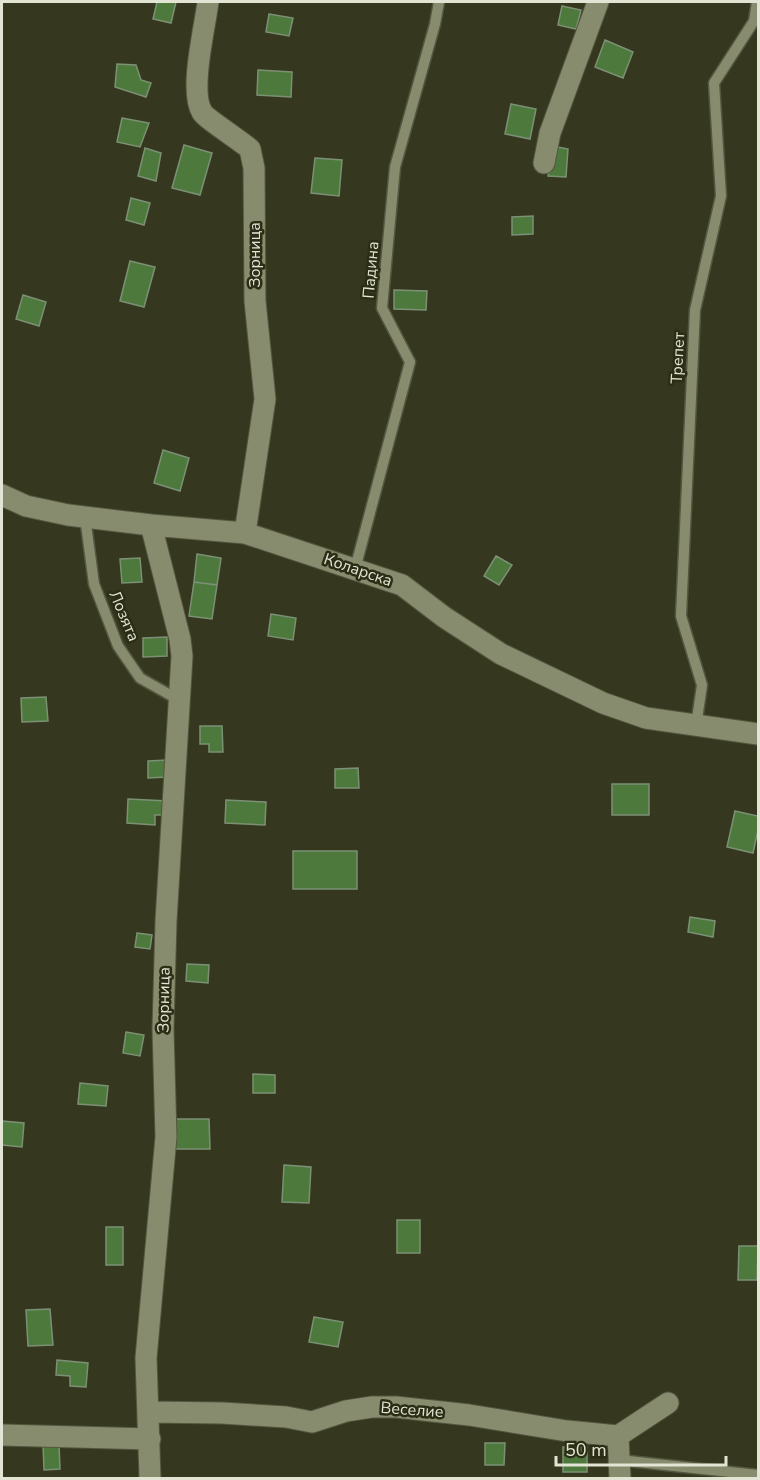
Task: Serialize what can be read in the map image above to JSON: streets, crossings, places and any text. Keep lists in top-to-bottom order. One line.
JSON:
{"streets":{"street":["Зорница","Коларска","Веселие"],"lane":["Падина","Трепет","Лозята"]},"crossings":[["Зорница","Коларска"],["Зорница","Лозята"],["Зорница","Веселие"],["Падина","Коларска"],["Трепет","Коларска"],["Коларска","Лозята"]],"scale_bar":"50 m"}
